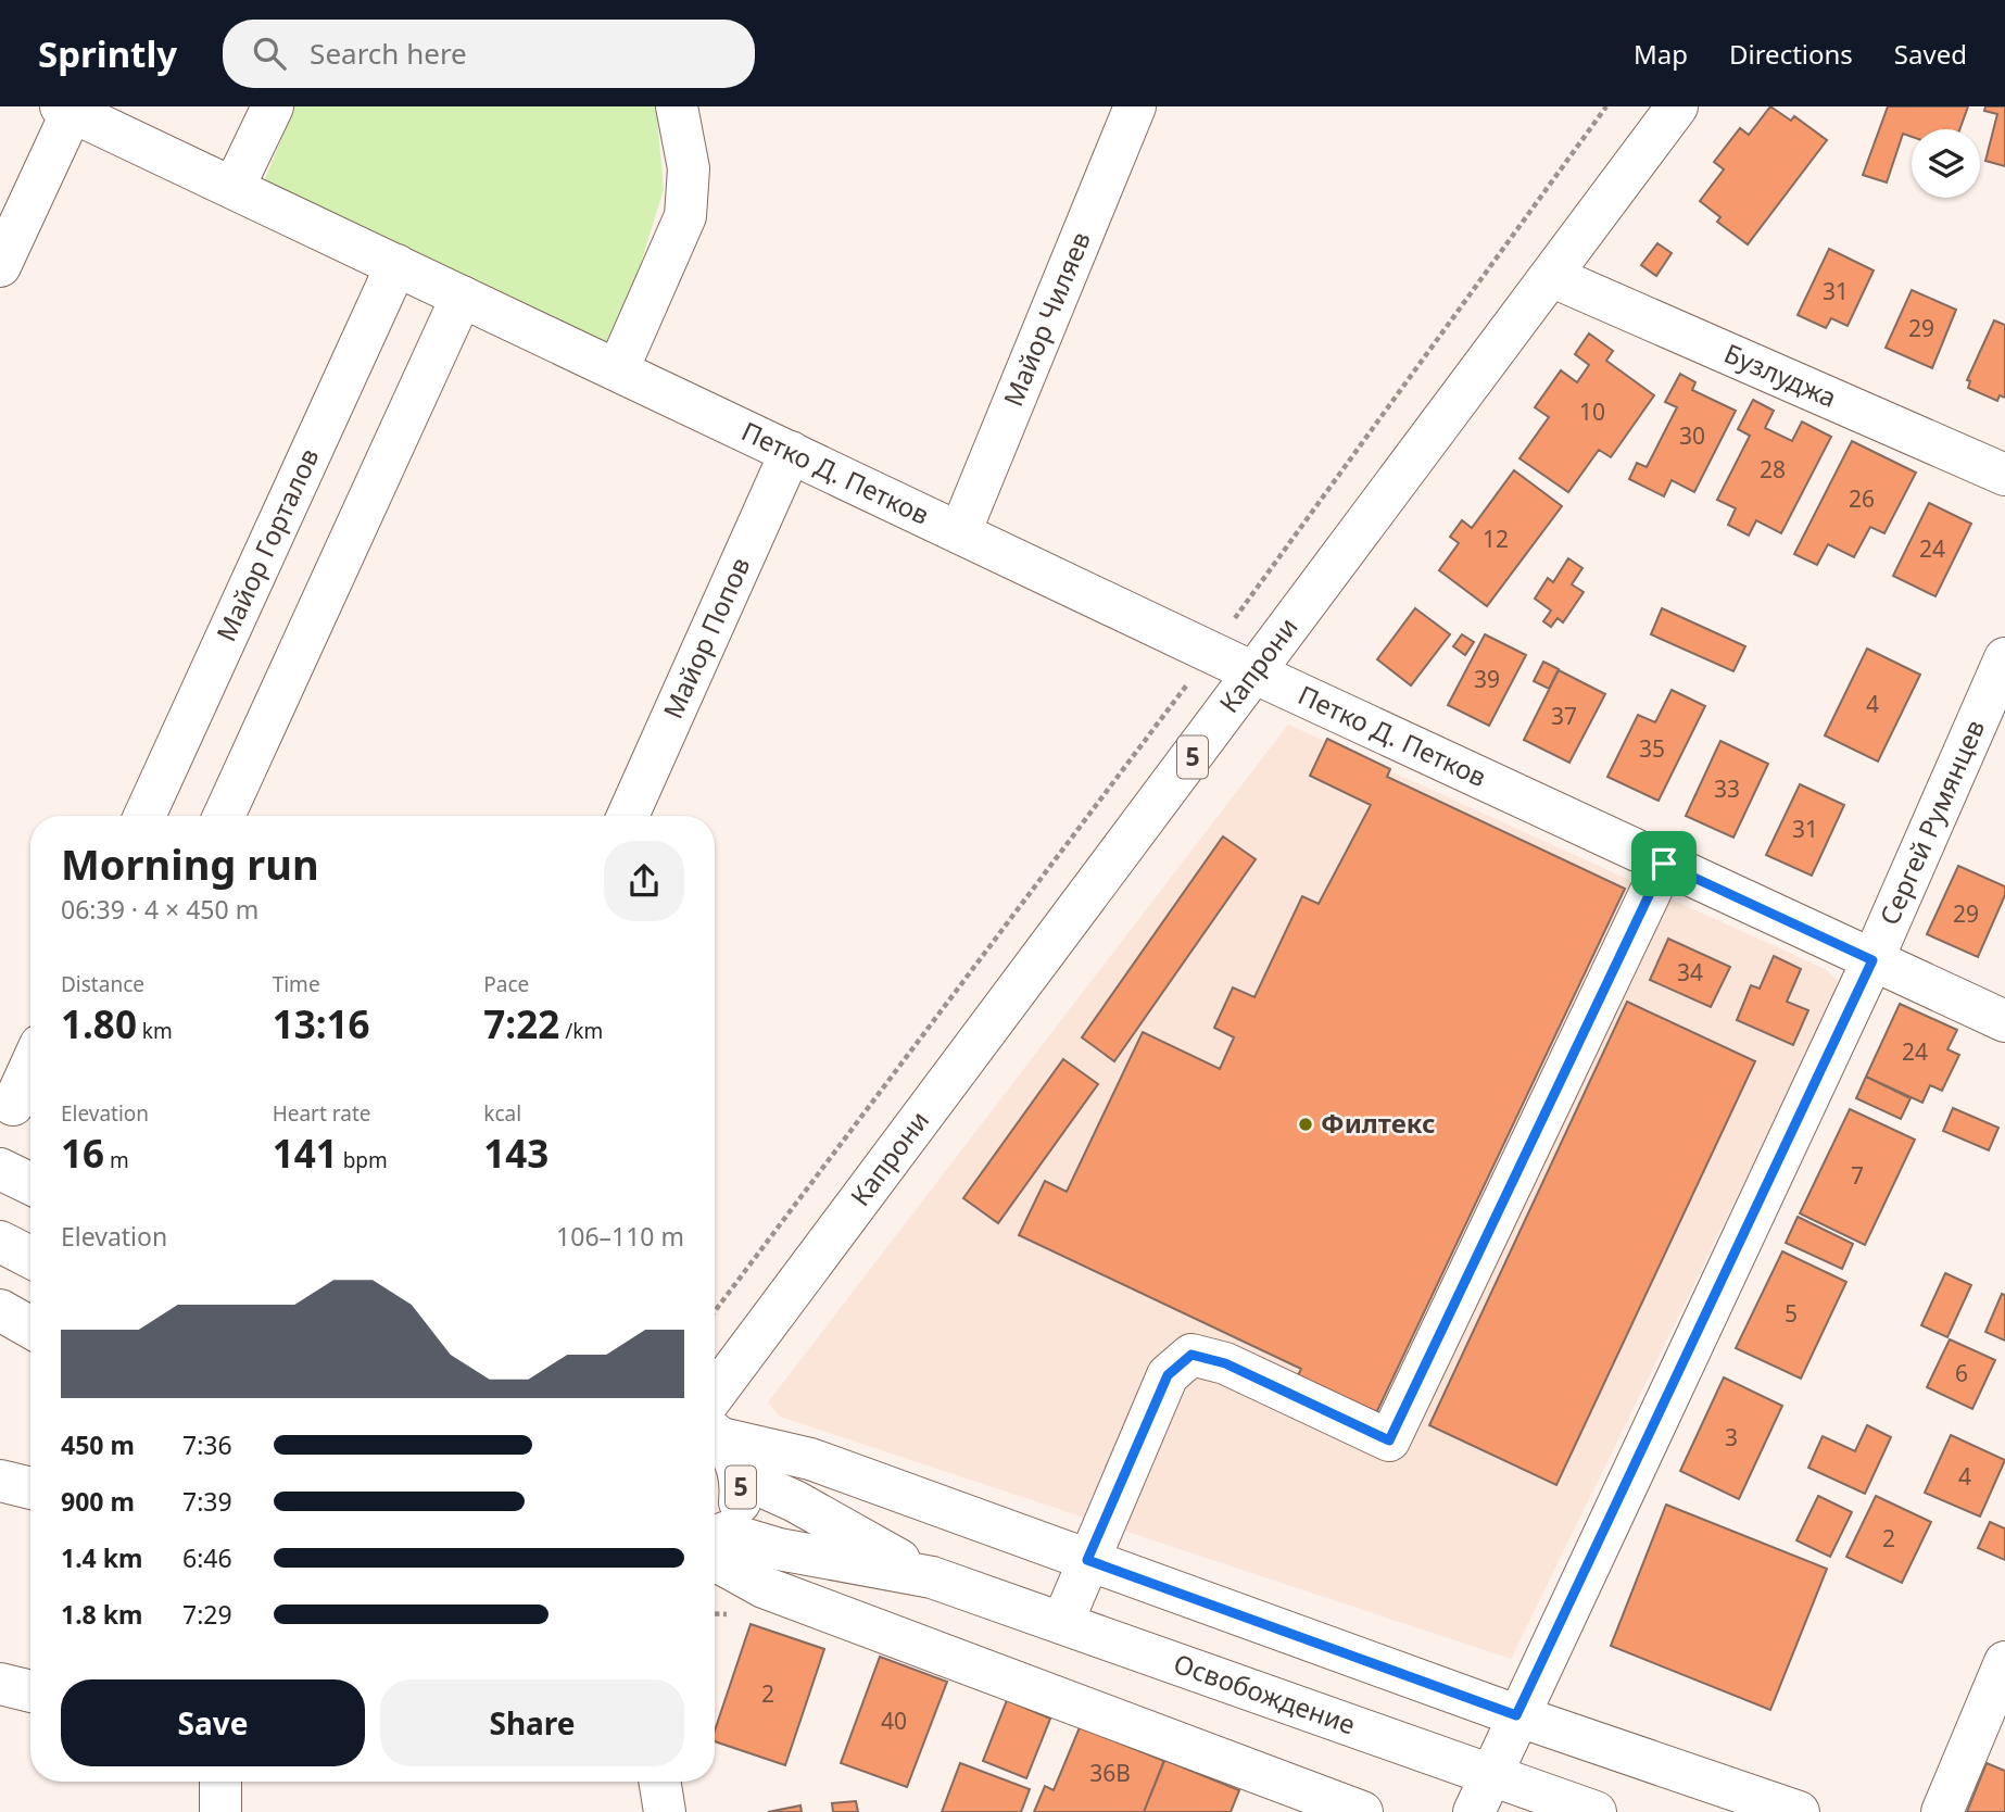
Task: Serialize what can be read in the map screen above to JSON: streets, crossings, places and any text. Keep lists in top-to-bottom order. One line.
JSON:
{"streets":{"street":["Майор Чиляев","Бузлуджа","Петко Д. Петков","Майор Горталов","Майор Попов","Капрони","5","Сергей Румянцев","Освобождение"]},"crossings":[["Майор Чиляев","Петко Д. Петков"],["Бузлуджа","Капрони"],["Петко Д. Петков","Майор Горталов"],["Петко Д. Петков","Майор Попов"],["Петко Д. Петков","Капрони"],["Петко Д. Петков","Сергей Румянцев"],["5","Освобождение"],["Сергей Румянцев","Освобождение"]],"places":["Филтекс"],"house_numbers":["31","29","10","30","28","26","12","24","39","4","37","35","33","31","29","34","24","7","5","6","3","4","2","2","40","36B"],"page":{"header":"Sprintly","search":"Search here","nav":["Map","Directions","Saved"],"heading":["Morning run","06:39 · 4 × 450 m"],"stats":[["Distance","1.80 km"],["Time","13:16"],["Pace","7:22 /km"],["Elevation","16 m"],["Heart rate","141 bpm"],["kcal","143"]],"chart":["Elevation","106–110 m"],"list":[{"name":"450 m","note":"7:36"},{"name":"900 m","note":"7:39"},{"name":"1.4 km","note":"6:46"},{"name":"1.8 km","note":"7:29"}],"buttons":["Save","Share"]}}
